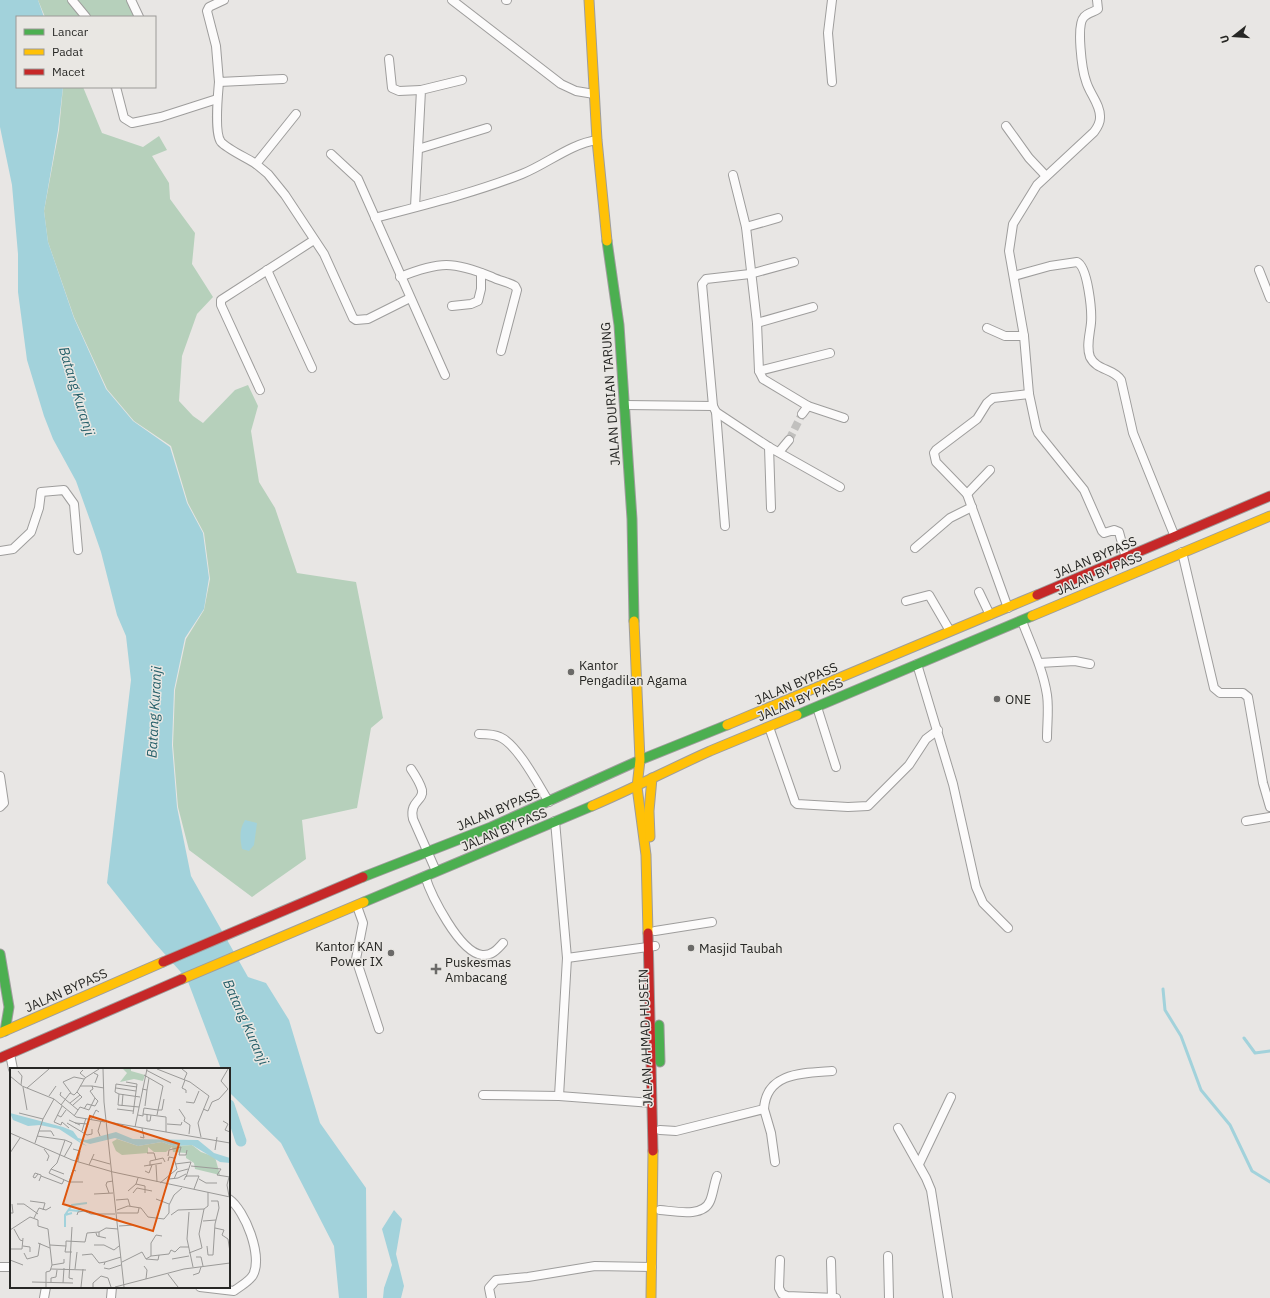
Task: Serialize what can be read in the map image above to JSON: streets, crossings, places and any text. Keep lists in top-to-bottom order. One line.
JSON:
{"streets":{"main road":["JALAN DURIAN TARUNG","JALAN BYPASS","JALAN BY PASS","JALAN AHMAD HUSEIN"]},"crossings":[["JALAN DURIAN TARUNG","JALAN BYPASS"],["JALAN DURIAN TARUNG","JALAN BY PASS"],["JALAN DURIAN TARUNG","JALAN AHMAD HUSEIN"],["JALAN BY PASS","JALAN AHMAD HUSEIN"]],"water":["Batang Kuranji"],"places":{"other":["Kantor Pengadilan Agama","ONE","Masjid Taubah","Kantor KAN Power IX"],"health":["Puskesmas Ambacang"]},"legend":["Lancar","Padat","Macet"],"north":"left"}
